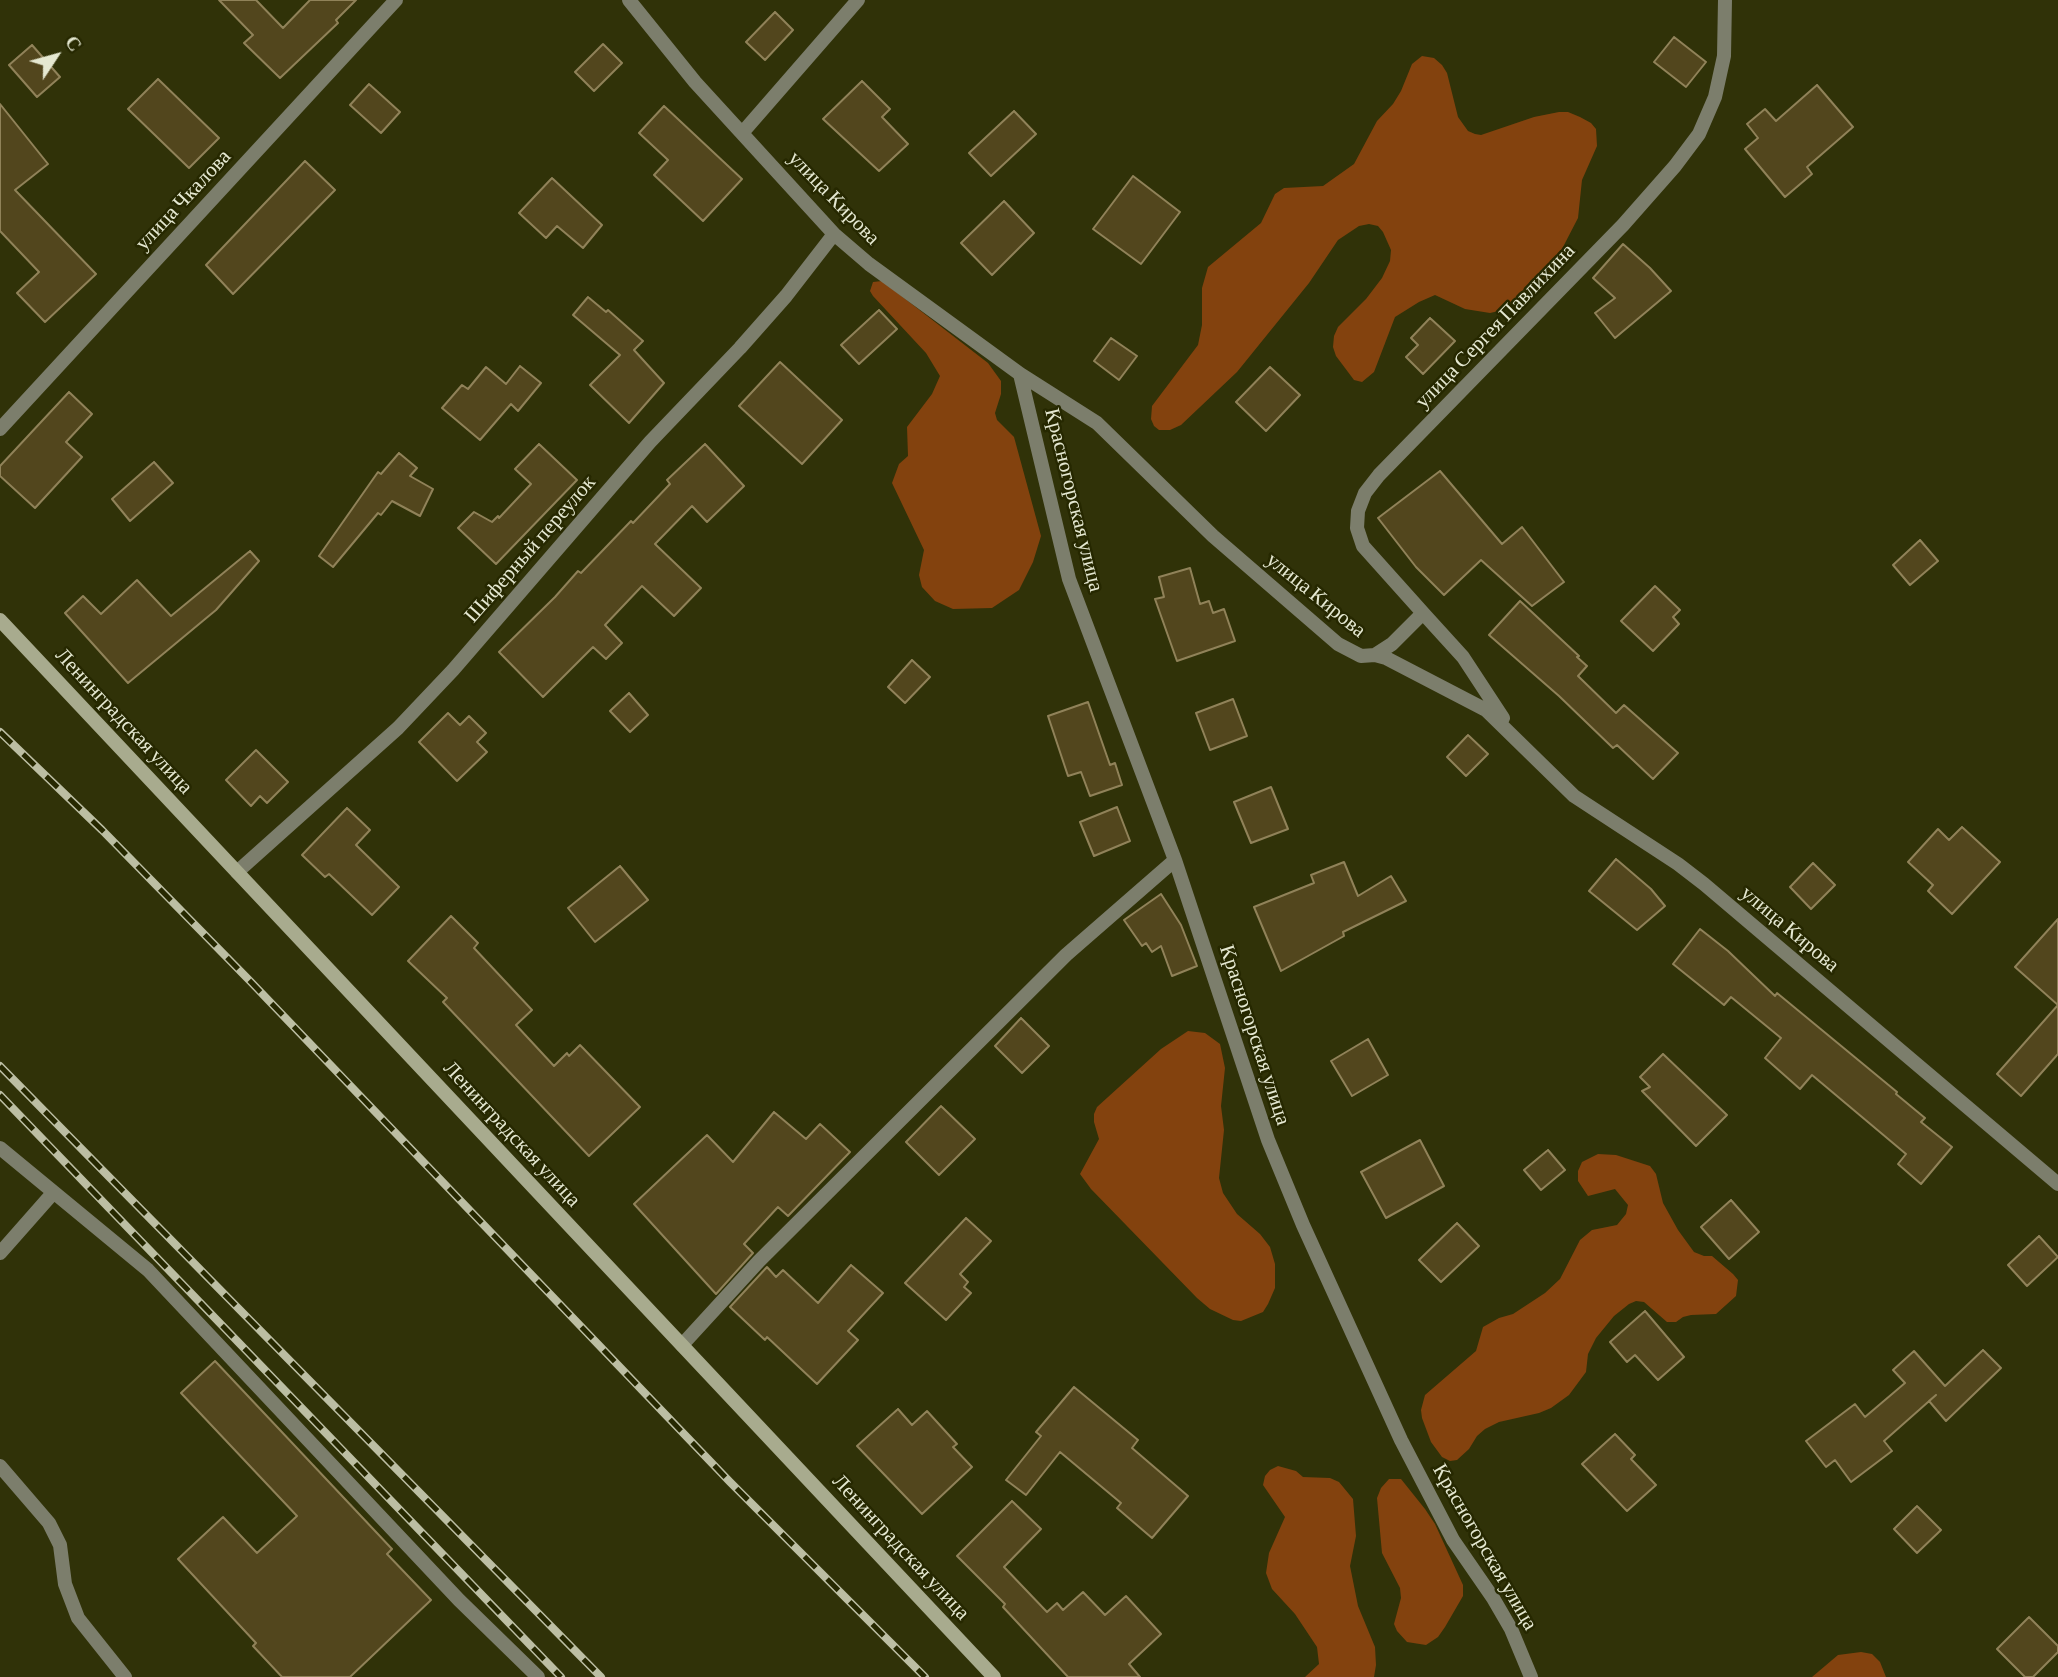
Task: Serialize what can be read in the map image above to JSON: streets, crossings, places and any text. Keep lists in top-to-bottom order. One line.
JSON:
{"streets":{"main road":["Ленинградская улица"],"street":["улица Кирова","улица Чкалова","улица Сергея Павлихина","Красногорская улица","Шиферный переулок"]},"crossings":[["улица Кирова","улица Сергея Павлихина"],["улица Кирова","Красногорская улица"],["улица Кирова","Шиферный переулок"],["Шиферный переулок","Ленинградская улица"]],"north":"top right"}
